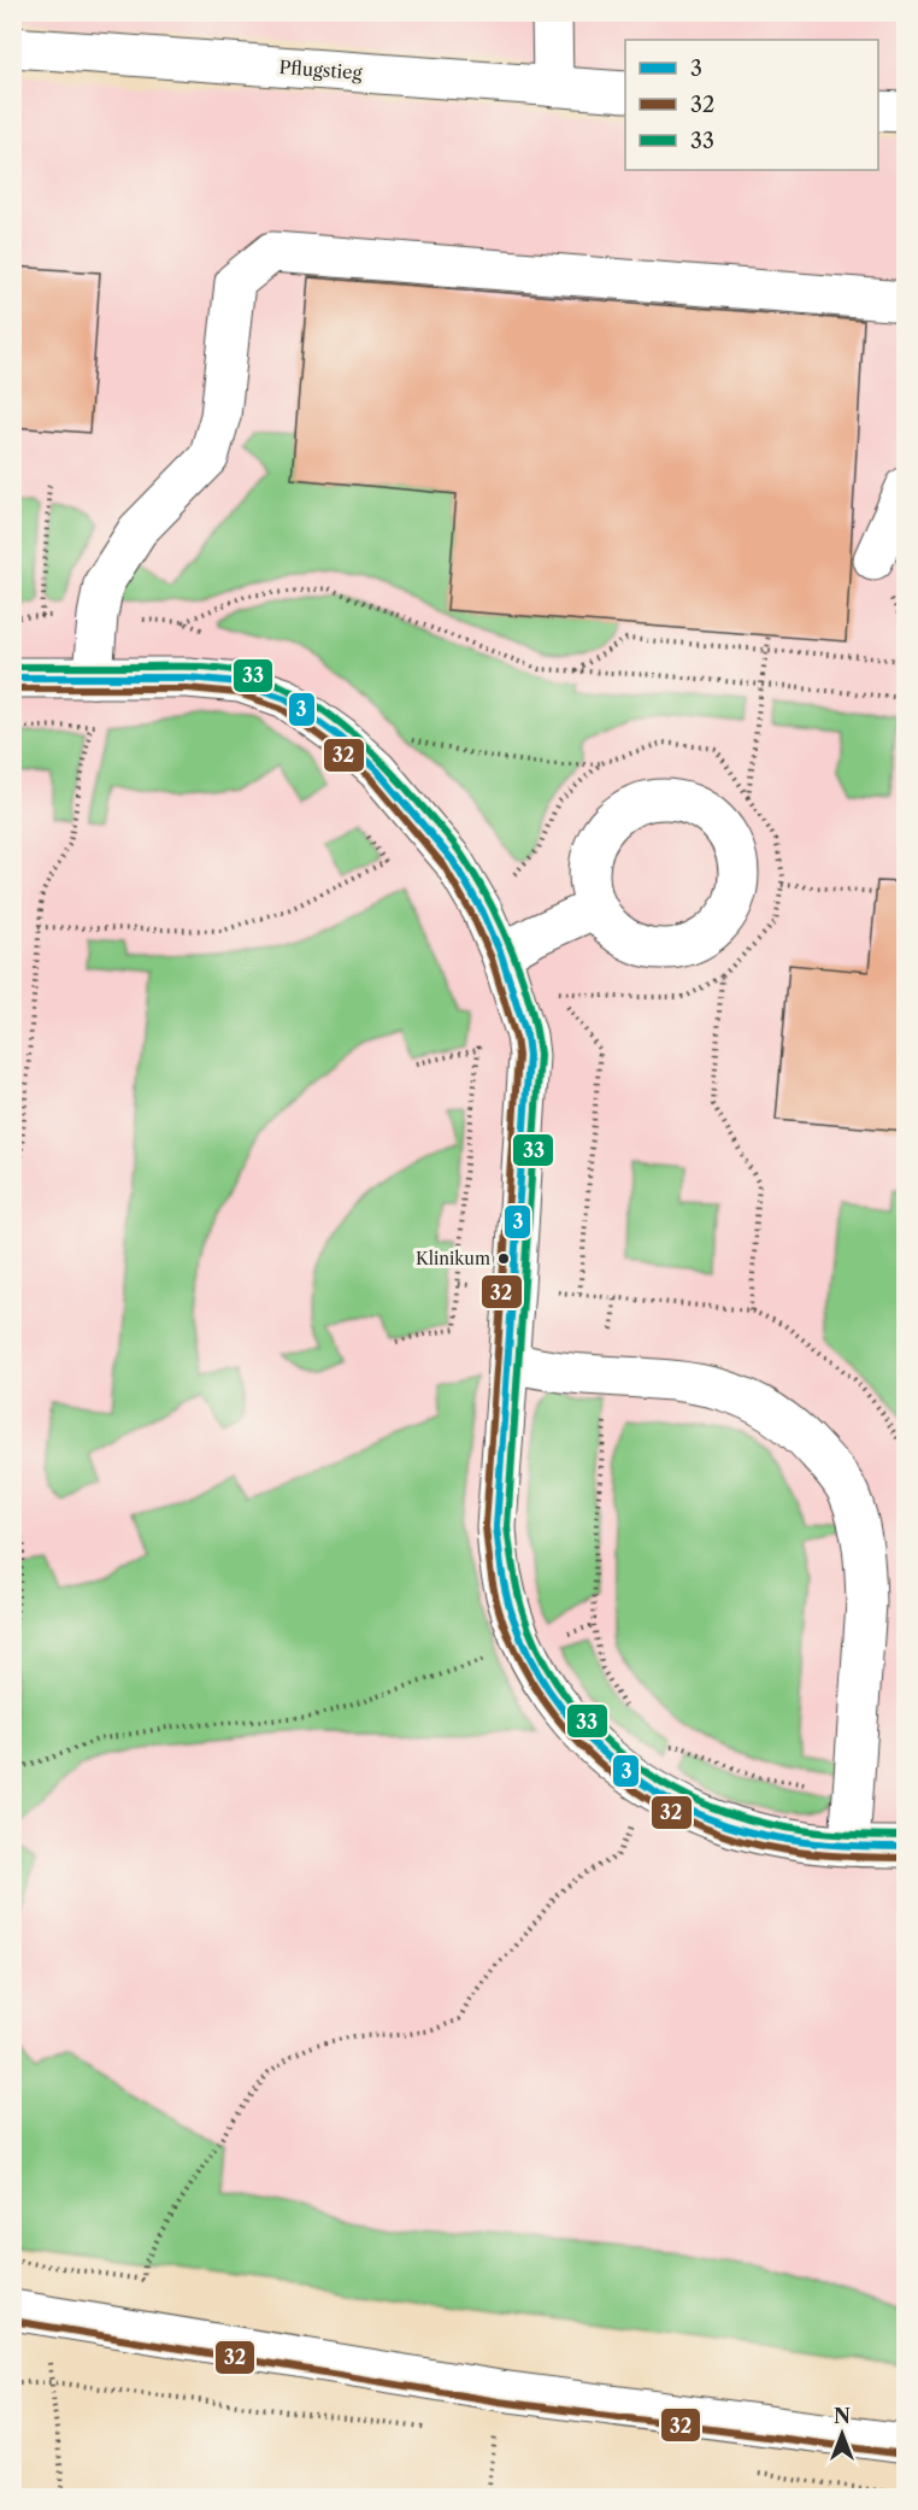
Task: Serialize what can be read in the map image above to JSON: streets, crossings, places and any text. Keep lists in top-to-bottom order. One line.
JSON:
{"streets":{"street":["Pflugstieg"]},"places":["Klinikum"],"lines":["transit line 33","transit line 3","transit line 32"],"legend":["3","32","33"],"north":"top"}
